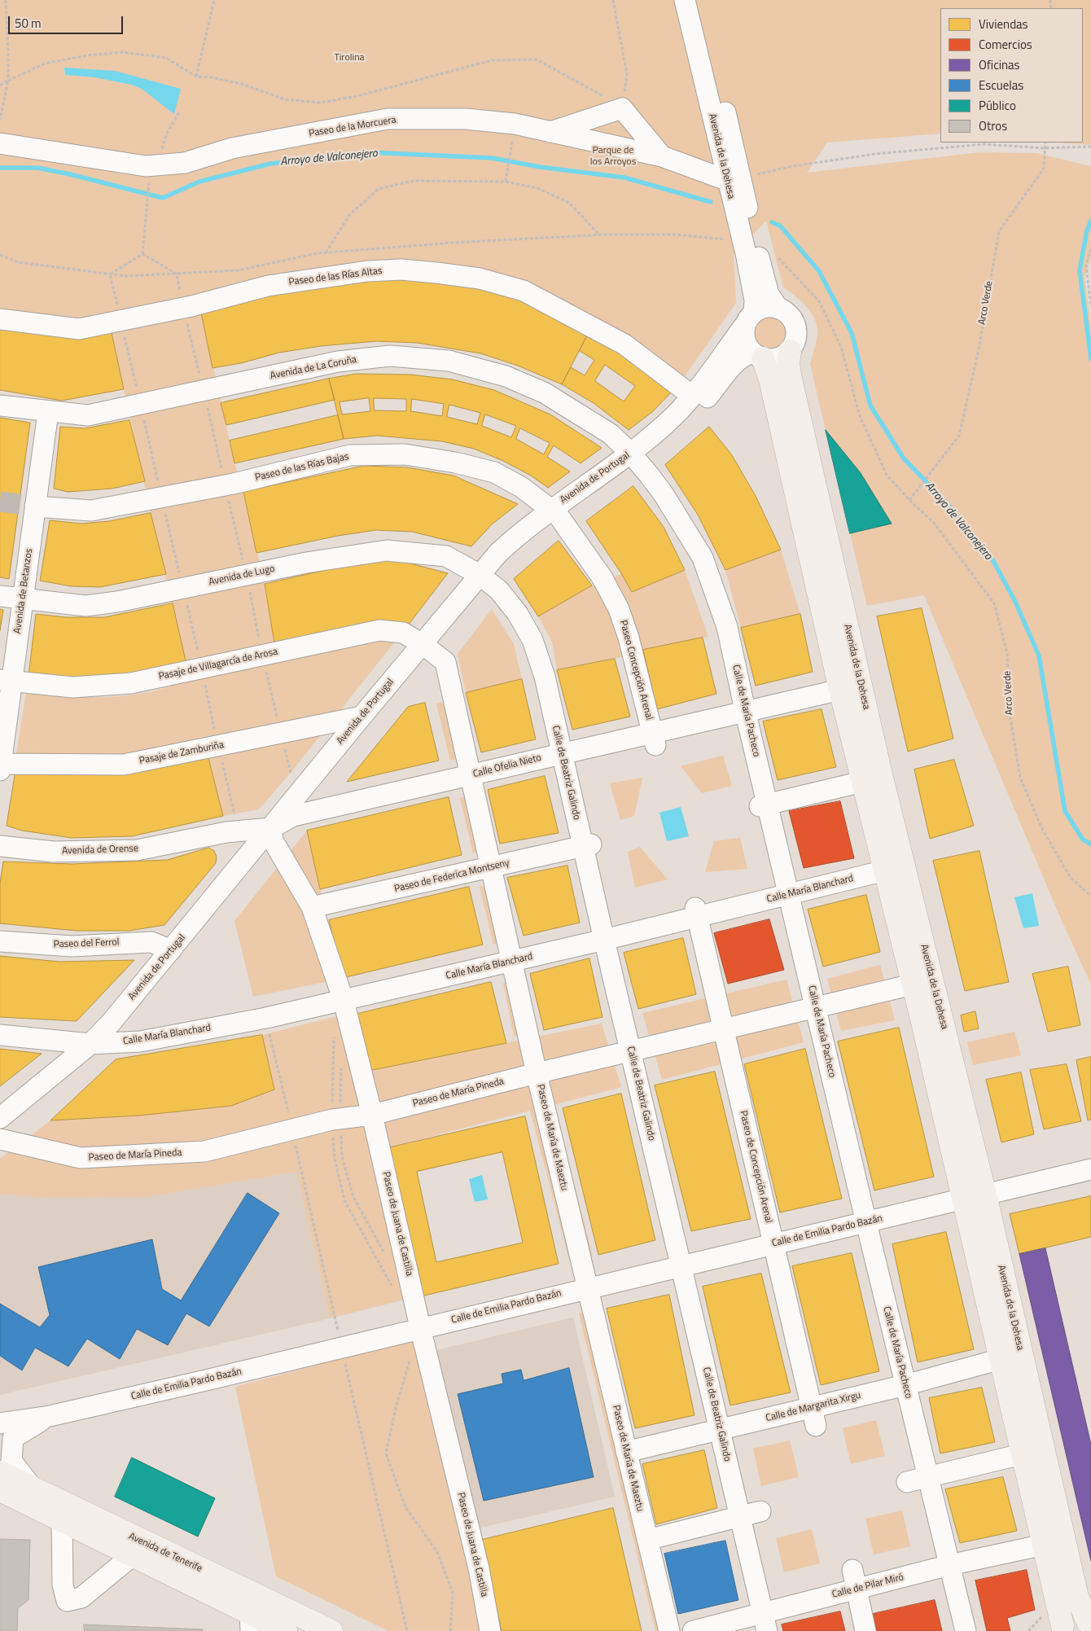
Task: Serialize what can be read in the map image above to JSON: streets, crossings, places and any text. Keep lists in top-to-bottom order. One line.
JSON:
{"streets":{"main road":["Avenida de la Dehesa","Avenida de Tenerife"],"street":["Paseo de la Morcuera","Paseo de las Rías Altas","Avenida de La Coruña","Paseo de las Rías Bajas","Avenida de Portugal","Avenida de Lugo","Avenida de Betanzos","Pasaje de Villagarcía de Arosa","Paseo Concepción Arenal","Calle de María Pacheco","Pasaje de Zamburiña","Calle Ofelia Nieto","Calle de Beatriz Galindo","Avenida de Orense","Paseo de Federica Montseny","Calle María Blanchard","Paseo del Ferrol","Paseo de María Pineda","Paseo de María de Maeztu","Paseo de Concepción Arenal","Paseo de Juana de Castilla","Calle de Emilia Pardo Bazán","Calle de Margarita Xirgu","Calle de Pilar Miró"],"path":["Arco Verde"]},"crossings":[["Paseo de la Morcuera","Avenida de la Dehesa"],["Avenida de la Dehesa","Avenida de Portugal"],["Avenida de la Dehesa","Calle Ofelia Nieto"],["Avenida de la Dehesa","Calle María Blanchard"],["Avenida de la Dehesa","Paseo de María Pineda"],["Avenida de la Dehesa","Calle de Emilia Pardo Bazán"],["Avenida de la Dehesa","Calle de Margarita Xirgu"],["Avenida de la Dehesa","Calle de Pilar Miró"],["Paseo de las Rías Altas","Avenida de Portugal"],["Avenida de La Coruña","Avenida de Portugal"],["Avenida de La Coruña","Avenida de Betanzos"],["Avenida de La Coruña","Calle de María Pacheco"],["Paseo de las Rías Bajas","Avenida de Portugal"],["Paseo de las Rías Bajas","Avenida de Betanzos"],["Paseo de las Rías Bajas","Paseo Concepción Arenal"],["Avenida de Portugal","Avenida de Lugo"],["Avenida de Portugal","Pasaje de Villagarcía de Arosa"],["Avenida de Portugal","Paseo Concepción Arenal"],["Avenida de Portugal","Calle de María Pacheco"],["Avenida de Portugal","Pasaje de Zamburiña"],["Avenida de Portugal","Calle Ofelia Nieto"],["Avenida de Portugal","Calle de Beatriz Galindo"],["Avenida de Portugal","Avenida de Orense"],["Avenida de Portugal","Calle María Blanchard"],["Avenida de Portugal","Paseo del Ferrol"],["Avenida de Portugal","Paseo de María de Maeztu"],["Avenida de Portugal","Paseo de Juana de Castilla"],["Avenida de Lugo","Avenida de Betanzos"],["Avenida de Lugo","Calle de Beatriz Galindo"],["Avenida de Betanzos","Pasaje de Villagarcía de Arosa"],["Avenida de Betanzos","Pasaje de Zamburiña"],["Pasaje de Villagarcía de Arosa","Paseo de María de Maeztu"],["Paseo Concepción Arenal","Calle Ofelia Nieto"],["Calle de María Pacheco","Calle Ofelia Nieto"],["Calle de María Pacheco","Calle María Blanchard"],["Calle de María Pacheco","Paseo de María Pineda"],["Calle de María Pacheco","Calle de Emilia Pardo Bazán"],["Calle de María Pacheco","Calle de Margarita Xirgu"],["Calle de María Pacheco","Calle de Pilar Miró"],["Calle Ofelia Nieto","Calle de Beatriz Galindo"],["Calle Ofelia Nieto","Avenida de Orense"],["Calle Ofelia Nieto","Paseo de María de Maeztu"],["Calle Ofelia Nieto","Paseo de Juana de Castilla"],["Calle de Beatriz Galindo","Paseo de Federica Montseny"],["Calle de Beatriz Galindo","Calle María Blanchard"],["Calle de Beatriz Galindo","Paseo de María Pineda"],["Calle de Beatriz Galindo","Calle de Emilia Pardo Bazán"],["Calle de Beatriz Galindo","Calle de Margarita Xirgu"],["Calle de Beatriz Galindo","Calle de Pilar Miró"],["Avenida de Orense","Paseo de Juana de Castilla"],["Paseo de Federica Montseny","Paseo de María de Maeztu"],["Paseo de Federica Montseny","Paseo de Juana de Castilla"],["Calle María Blanchard","Paseo de María de Maeztu"],["Calle María Blanchard","Paseo de Concepción Arenal"],["Calle María Blanchard","Paseo de Juana de Castilla"],["Paseo de María Pineda","Paseo de María de Maeztu"],["Paseo de María Pineda","Paseo de Concepción Arenal"],["Paseo de María Pineda","Paseo de Juana de Castilla"],["Paseo de María de Maeztu","Calle de Emilia Pardo Bazán"],["Paseo de María de Maeztu","Calle de Margarita Xirgu"],["Paseo de Concepción Arenal","Calle de Emilia Pardo Bazán"],["Paseo de Concepción Arenal","Calle de Margarita Xirgu"],["Paseo de Juana de Castilla","Calle de Emilia Pardo Bazán"],["Calle de Emilia Pardo Bazán","Avenida de Tenerife"]],"water":["Arroyo de Valconejero"],"parks":["Tirolina","Parque de los Arroyos"],"legend":["Viviendas","Comercios","Oficinas","Escuelas","Público","Otros"],"scale_bar":"50 m"}
